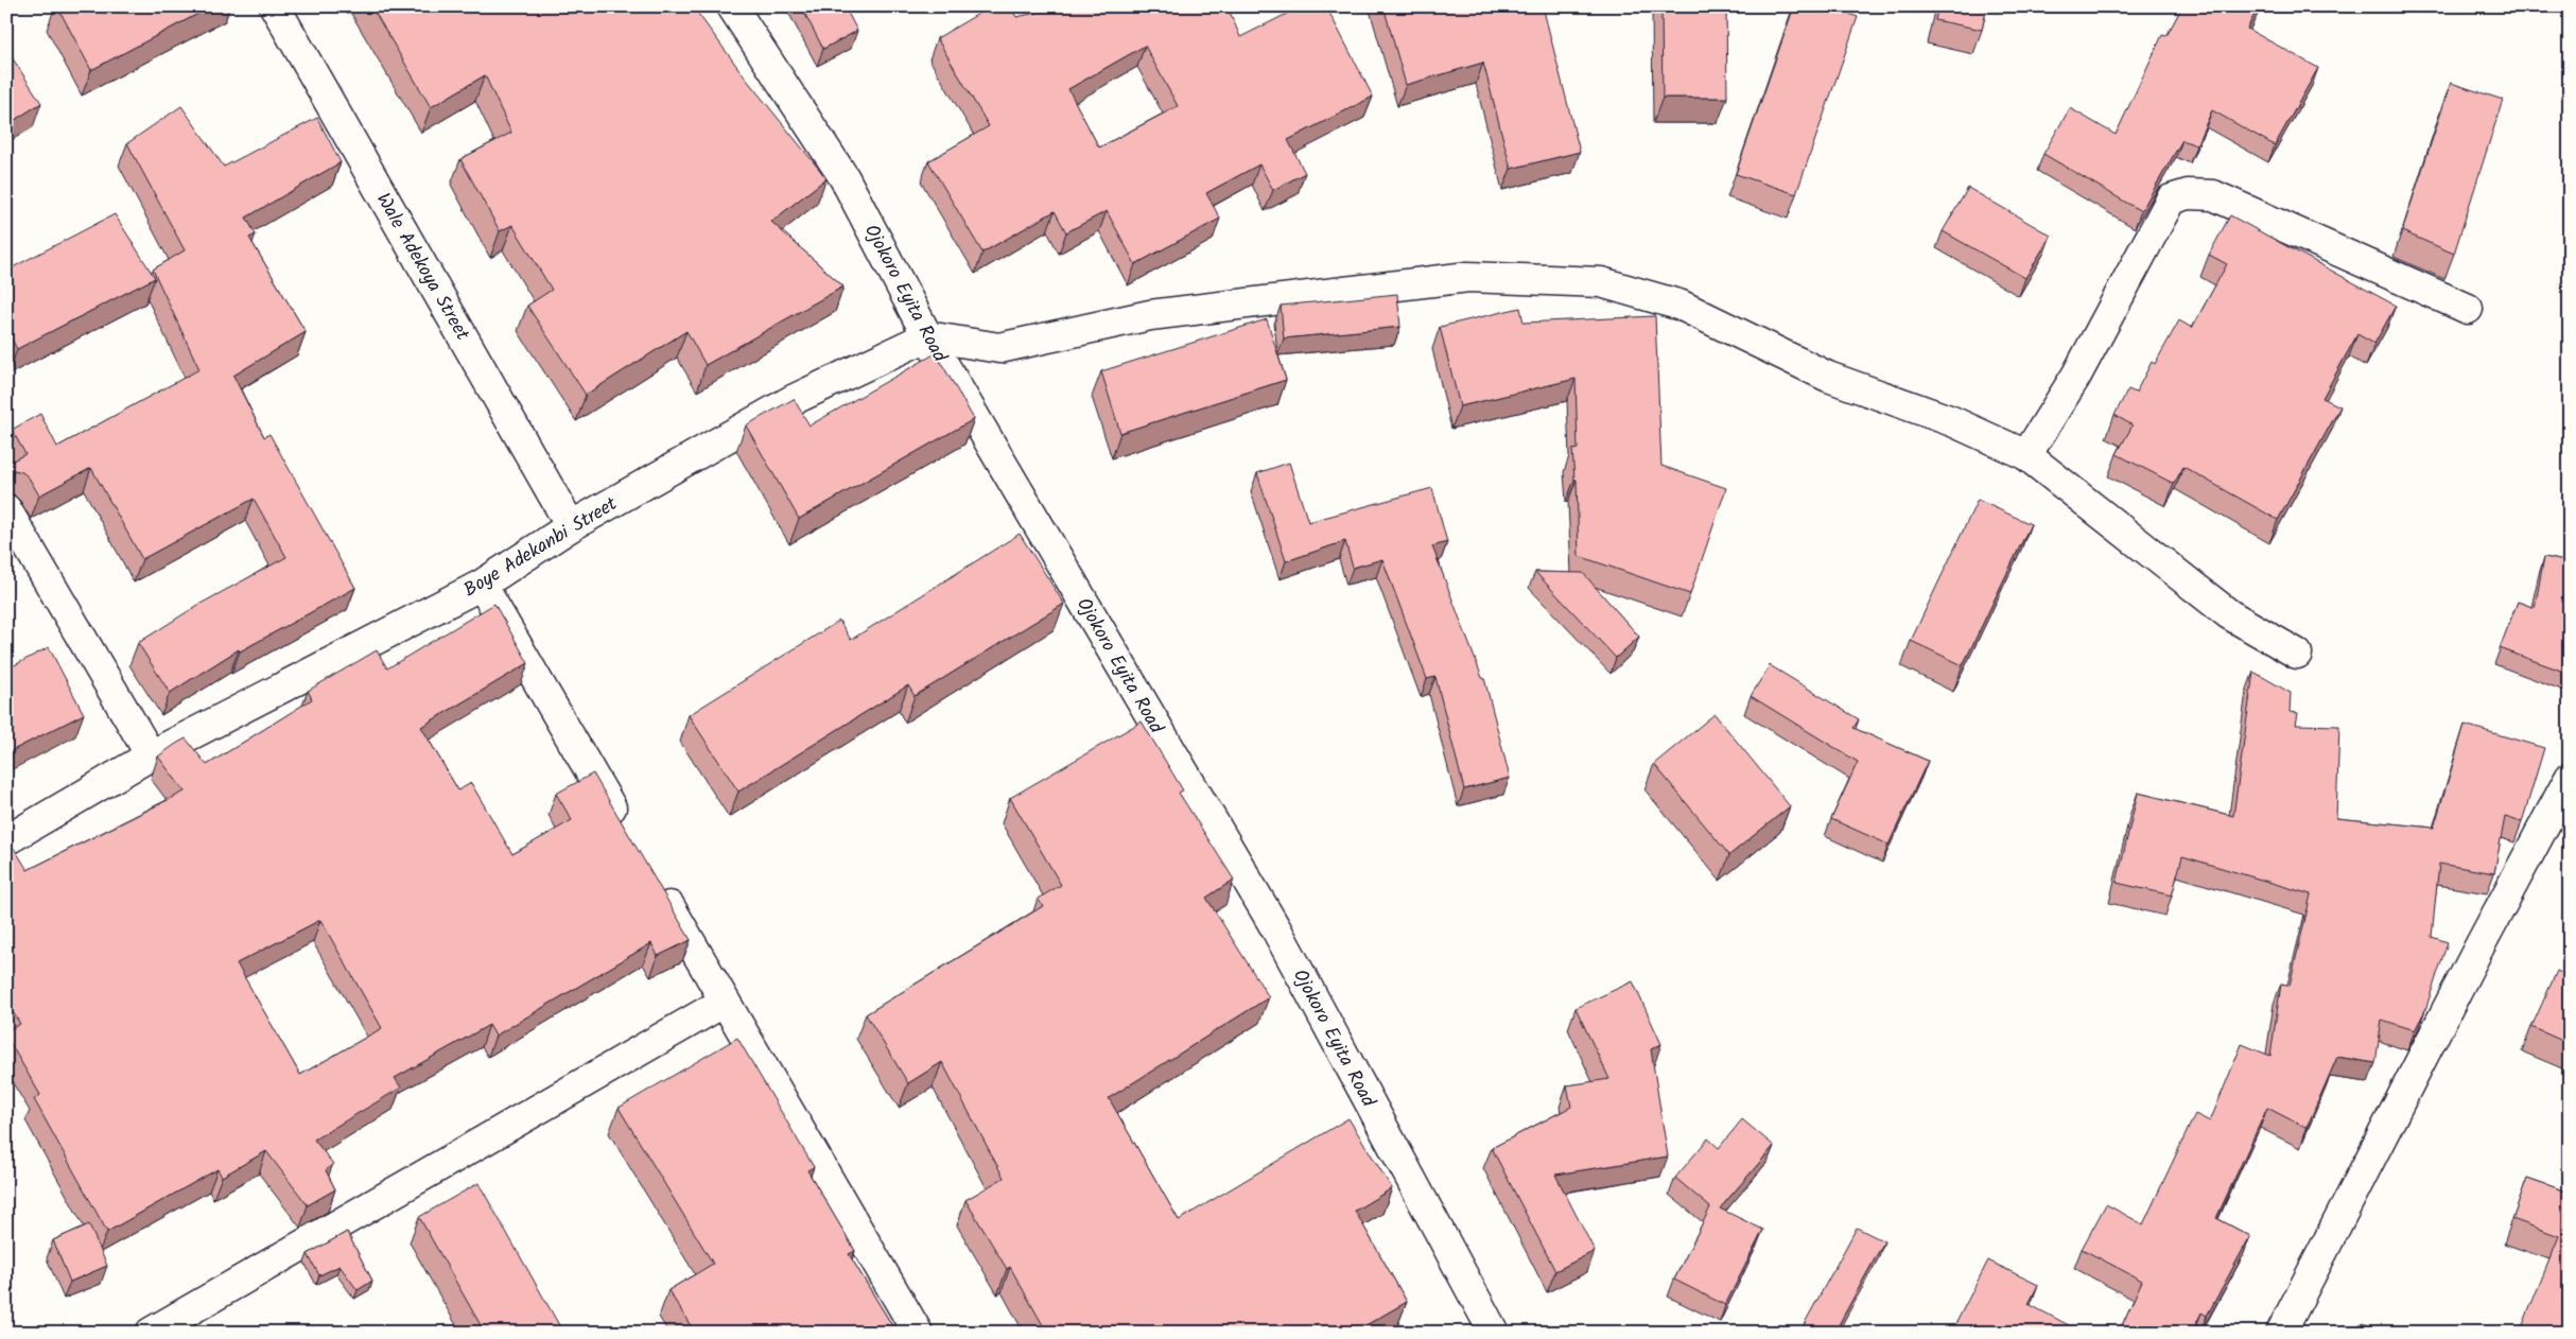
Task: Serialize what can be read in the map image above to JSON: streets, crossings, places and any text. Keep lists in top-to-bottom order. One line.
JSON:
{"streets":{"street":["Wale Adekoya Street","Ojokoro Eyita Road","Boye Adekanbi Street"]},"crossings":[["Wale Adekoya Street","Boye Adekanbi Street"],["Ojokoro Eyita Road","Boye Adekanbi Street"]]}
